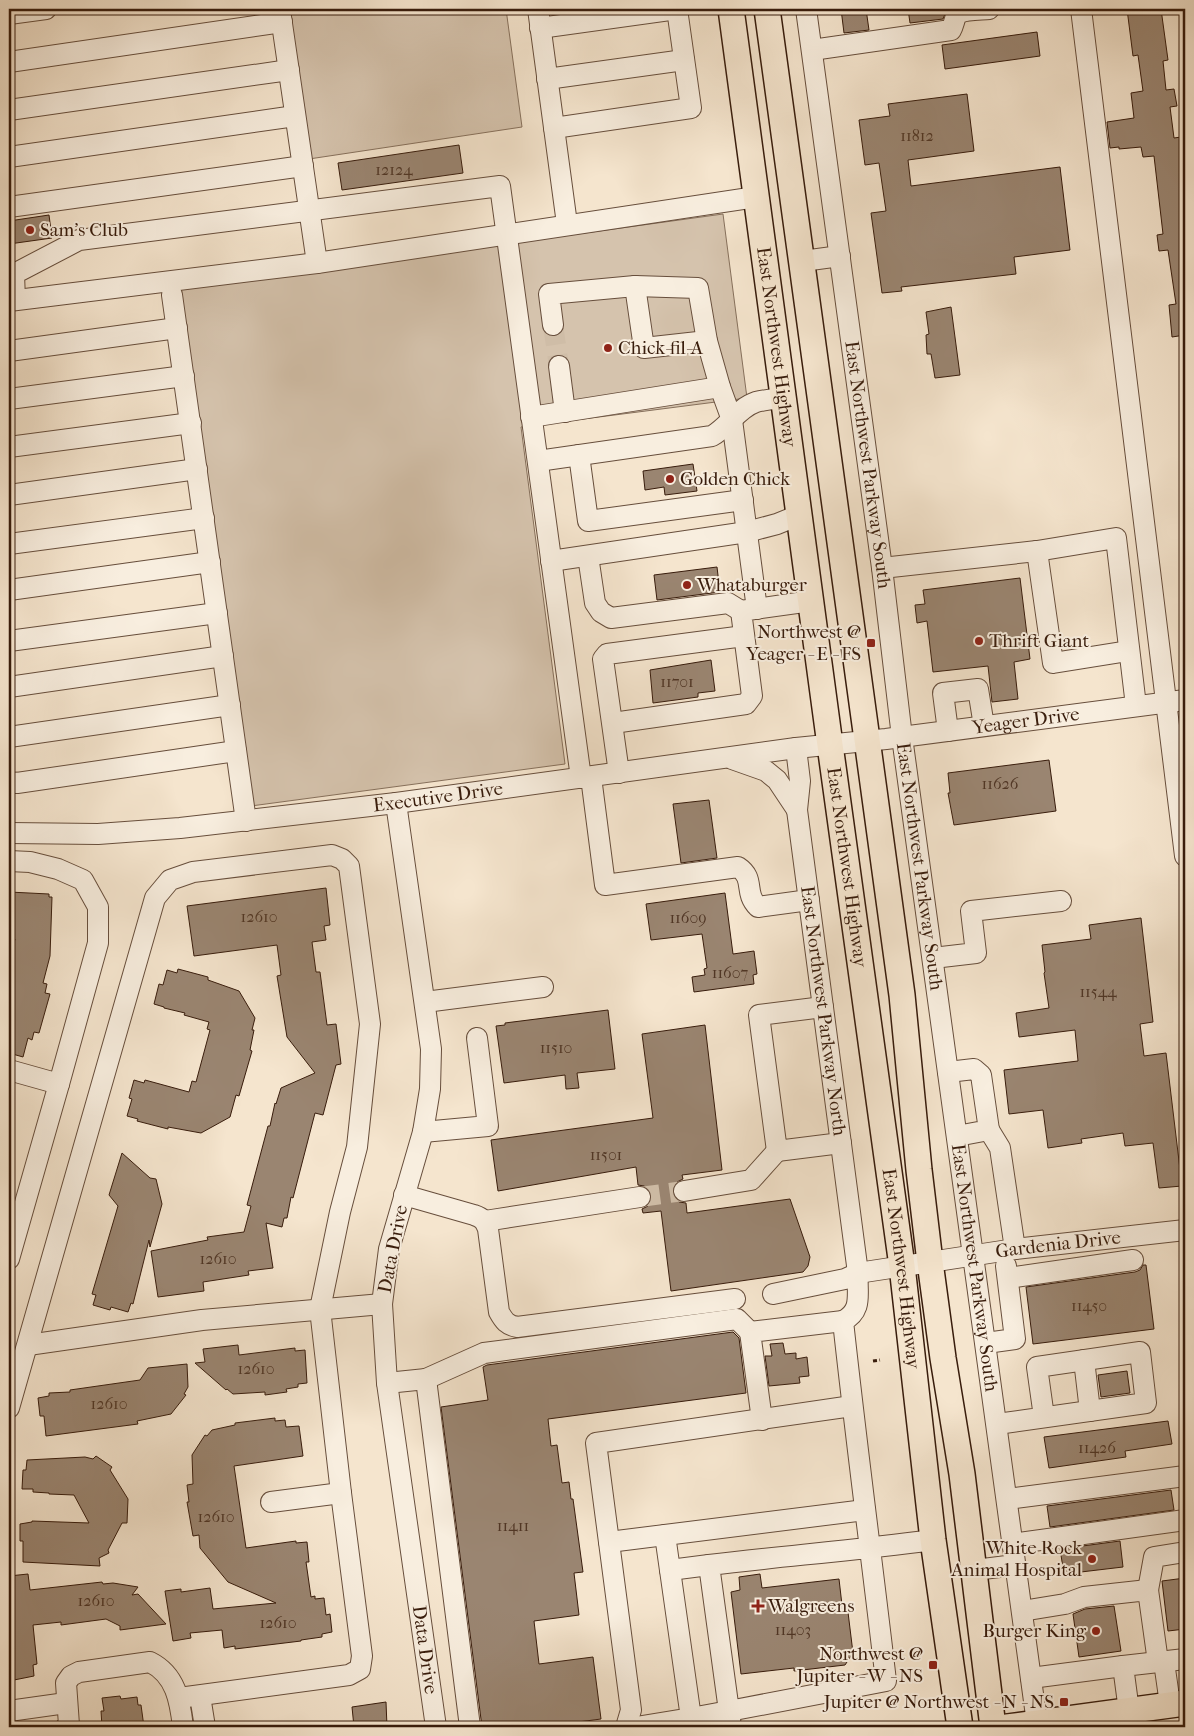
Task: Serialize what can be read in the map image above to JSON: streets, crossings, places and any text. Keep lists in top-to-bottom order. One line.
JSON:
{"streets":{"main road":["East Northwest Highway"],"street":["East Northwest Parkway South","Yeager Drive","Executive Drive","East Northwest Parkway North","Gardenia Drive","Data Drive"]},"crossings":[["East Northwest Highway","Yeager Drive"],["East Northwest Highway","Executive Drive"],["East Northwest Highway","Gardenia Drive"],["East Northwest Parkway South","Yeager Drive"],["East Northwest Parkway South","Gardenia Drive"],["Yeager Drive","Executive Drive"],["Executive Drive","East Northwest Parkway North"],["Executive Drive","Data Drive"],["East Northwest Parkway North","Gardenia Drive"]],"places":{"other":["Sam's Club","Chick-fil-A","Golden Chick","Whataburger","Thrift Giant","White Rock Animal Hospital","Burger King"],"transit":["Northwest @ Yeager - E - FS","Northwest @ Jupiter - W - NS","Jupiter @ Northwest - N - NS"],"health":["Walgreens"]},"house_numbers":["11812","12124","11701","11626","12610","11609","11607","11544","11510","11501","12610","11450","12610","12610","11426","12610","11411","12610","12610","11403"]}
